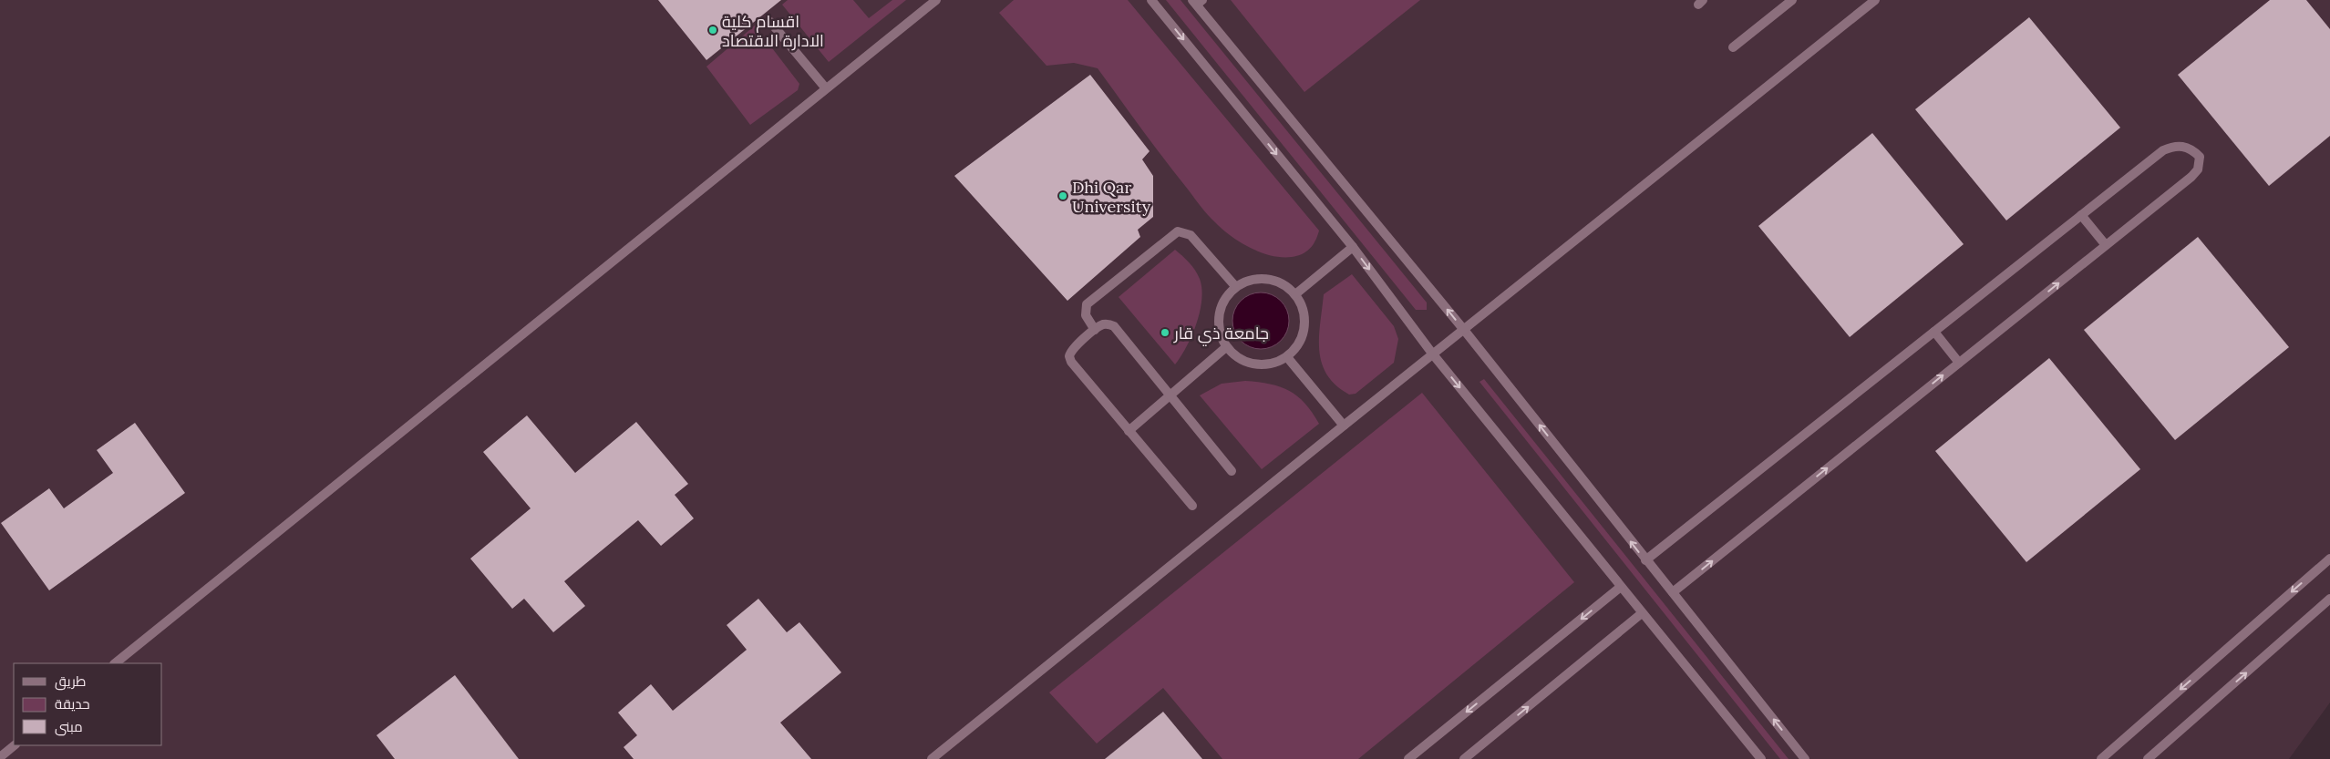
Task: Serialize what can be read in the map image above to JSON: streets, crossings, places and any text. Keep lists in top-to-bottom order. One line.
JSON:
{"places":["اقسام كلية الادارة الاقتصاد","Dhi Qar University","جامعة ذي قار"],"legend":["طريق","حديقة","مبنى"]}
